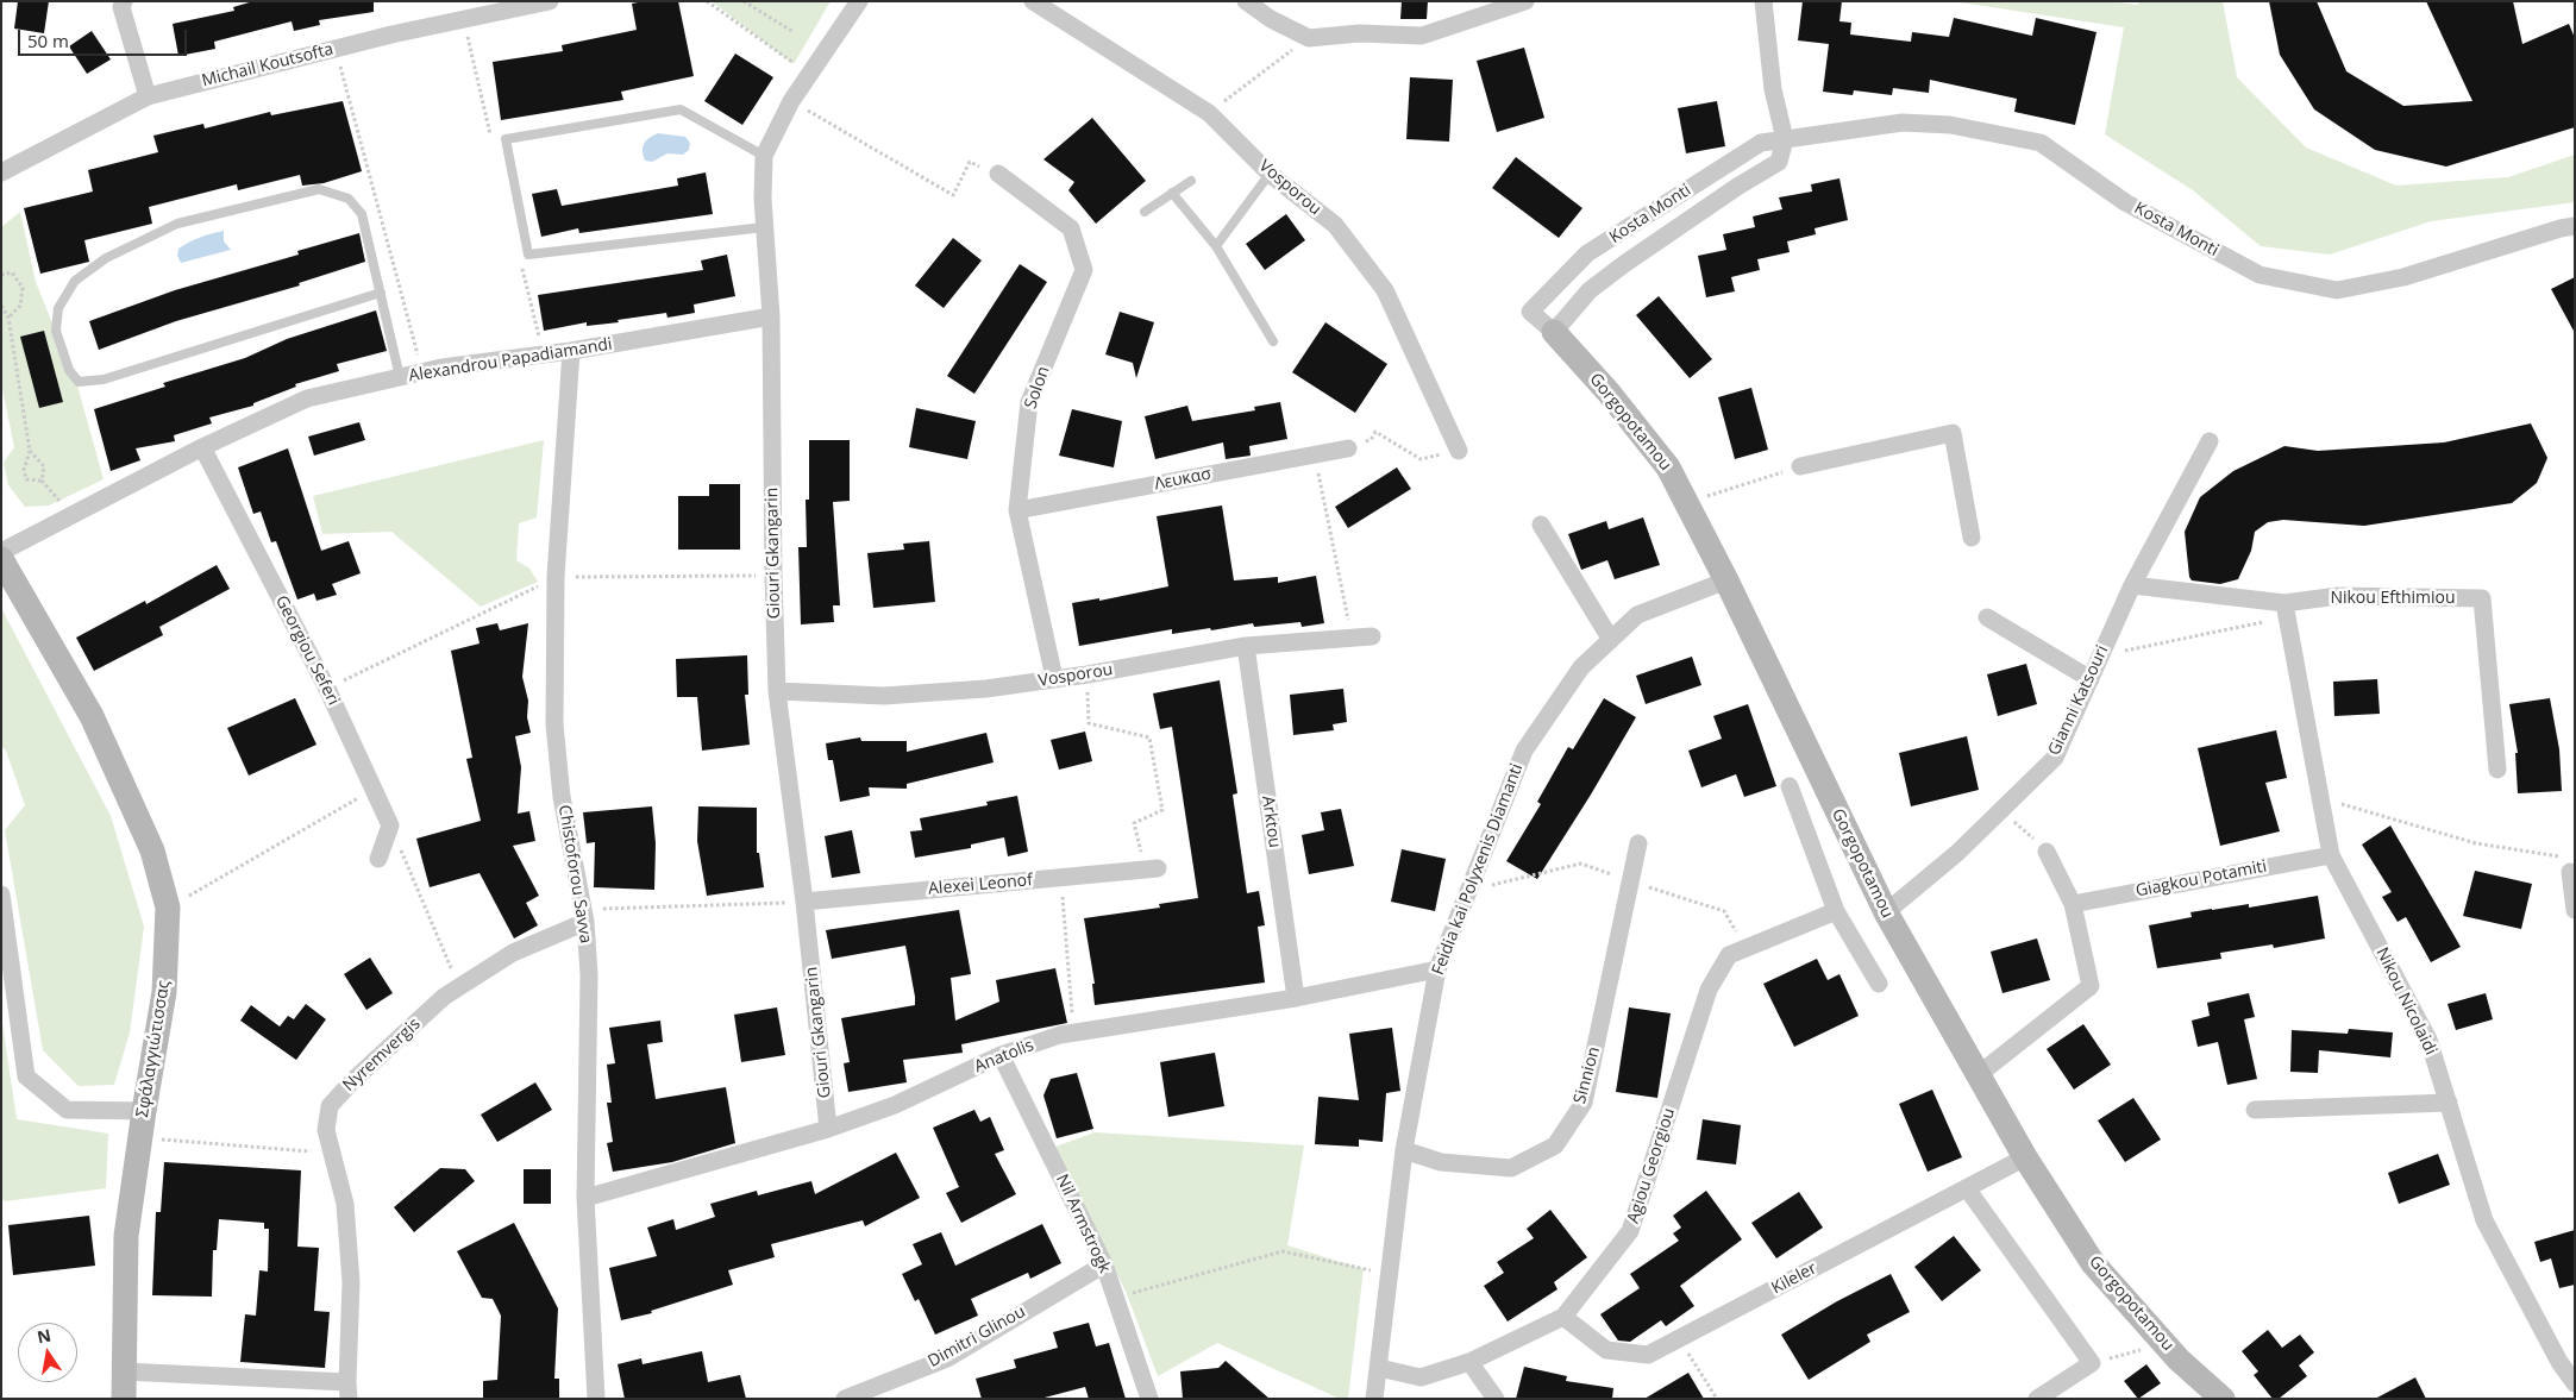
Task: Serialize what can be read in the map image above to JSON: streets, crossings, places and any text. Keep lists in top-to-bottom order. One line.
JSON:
{"streets":{"street":["Michail Koutsofta","Vosporou","Kosta Monti","Alexandrou Papadiamandi","Solon","Gorgopotamou","Λευκασ","Giouri Gkangarin","Nikou Efthimiou","Georgiou Seferi","Gianni Katsouri","Arktou","Feidia kai Polyxenis Diamanti","Chistoforou Savva","Giagkou Potamiti","Alexei Leonof","Nikou Nicolaidi","Σφάλαγγιώτισσας","Nyremvergis","Anatolis","Sinnion","Agiou Georgiou","Nil Armstrogk","Kileler","Dimitri Glinou"]},"crossings":[["Vosporou","Solon"],["Vosporou","Giouri Gkangarin"],["Vosporou","Arktou"],["Kosta Monti","Gorgopotamou"],["Alexandrou Papadiamandi","Giouri Gkangarin"],["Alexandrou Papadiamandi","Georgiou Seferi"],["Alexandrou Papadiamandi","Chistoforou Savva"],["Solon","Λευκασ"],["Gorgopotamou","Gianni Katsouri"],["Gorgopotamou","Feidia kai Polyxenis Diamanti"],["Gorgopotamou","Kileler"],["Giouri Gkangarin","Alexei Leonof"],["Giouri Gkangarin","Anatolis"],["Nikou Efthimiou","Gianni Katsouri"],["Nikou Efthimiou","Nikou Nicolaidi"],["Arktou","Anatolis"],["Feidia kai Polyxenis Diamanti","Anatolis"],["Feidia kai Polyxenis Diamanti","Sinnion"],["Feidia kai Polyxenis Diamanti","Agiou Georgiou"],["Chistoforou Savva","Nyremvergis"],["Chistoforou Savva","Anatolis"],["Giagkou Potamiti","Nikou Nicolaidi"],["Σφάλαγγιώτισσας","Nyremvergis"],["Anatolis","Nil Armstrogk"],["Agiou Georgiou","Kileler"],["Nil Armstrogk","Dimitri Glinou"]],"scale_bar":"50 m","north":"top"}
